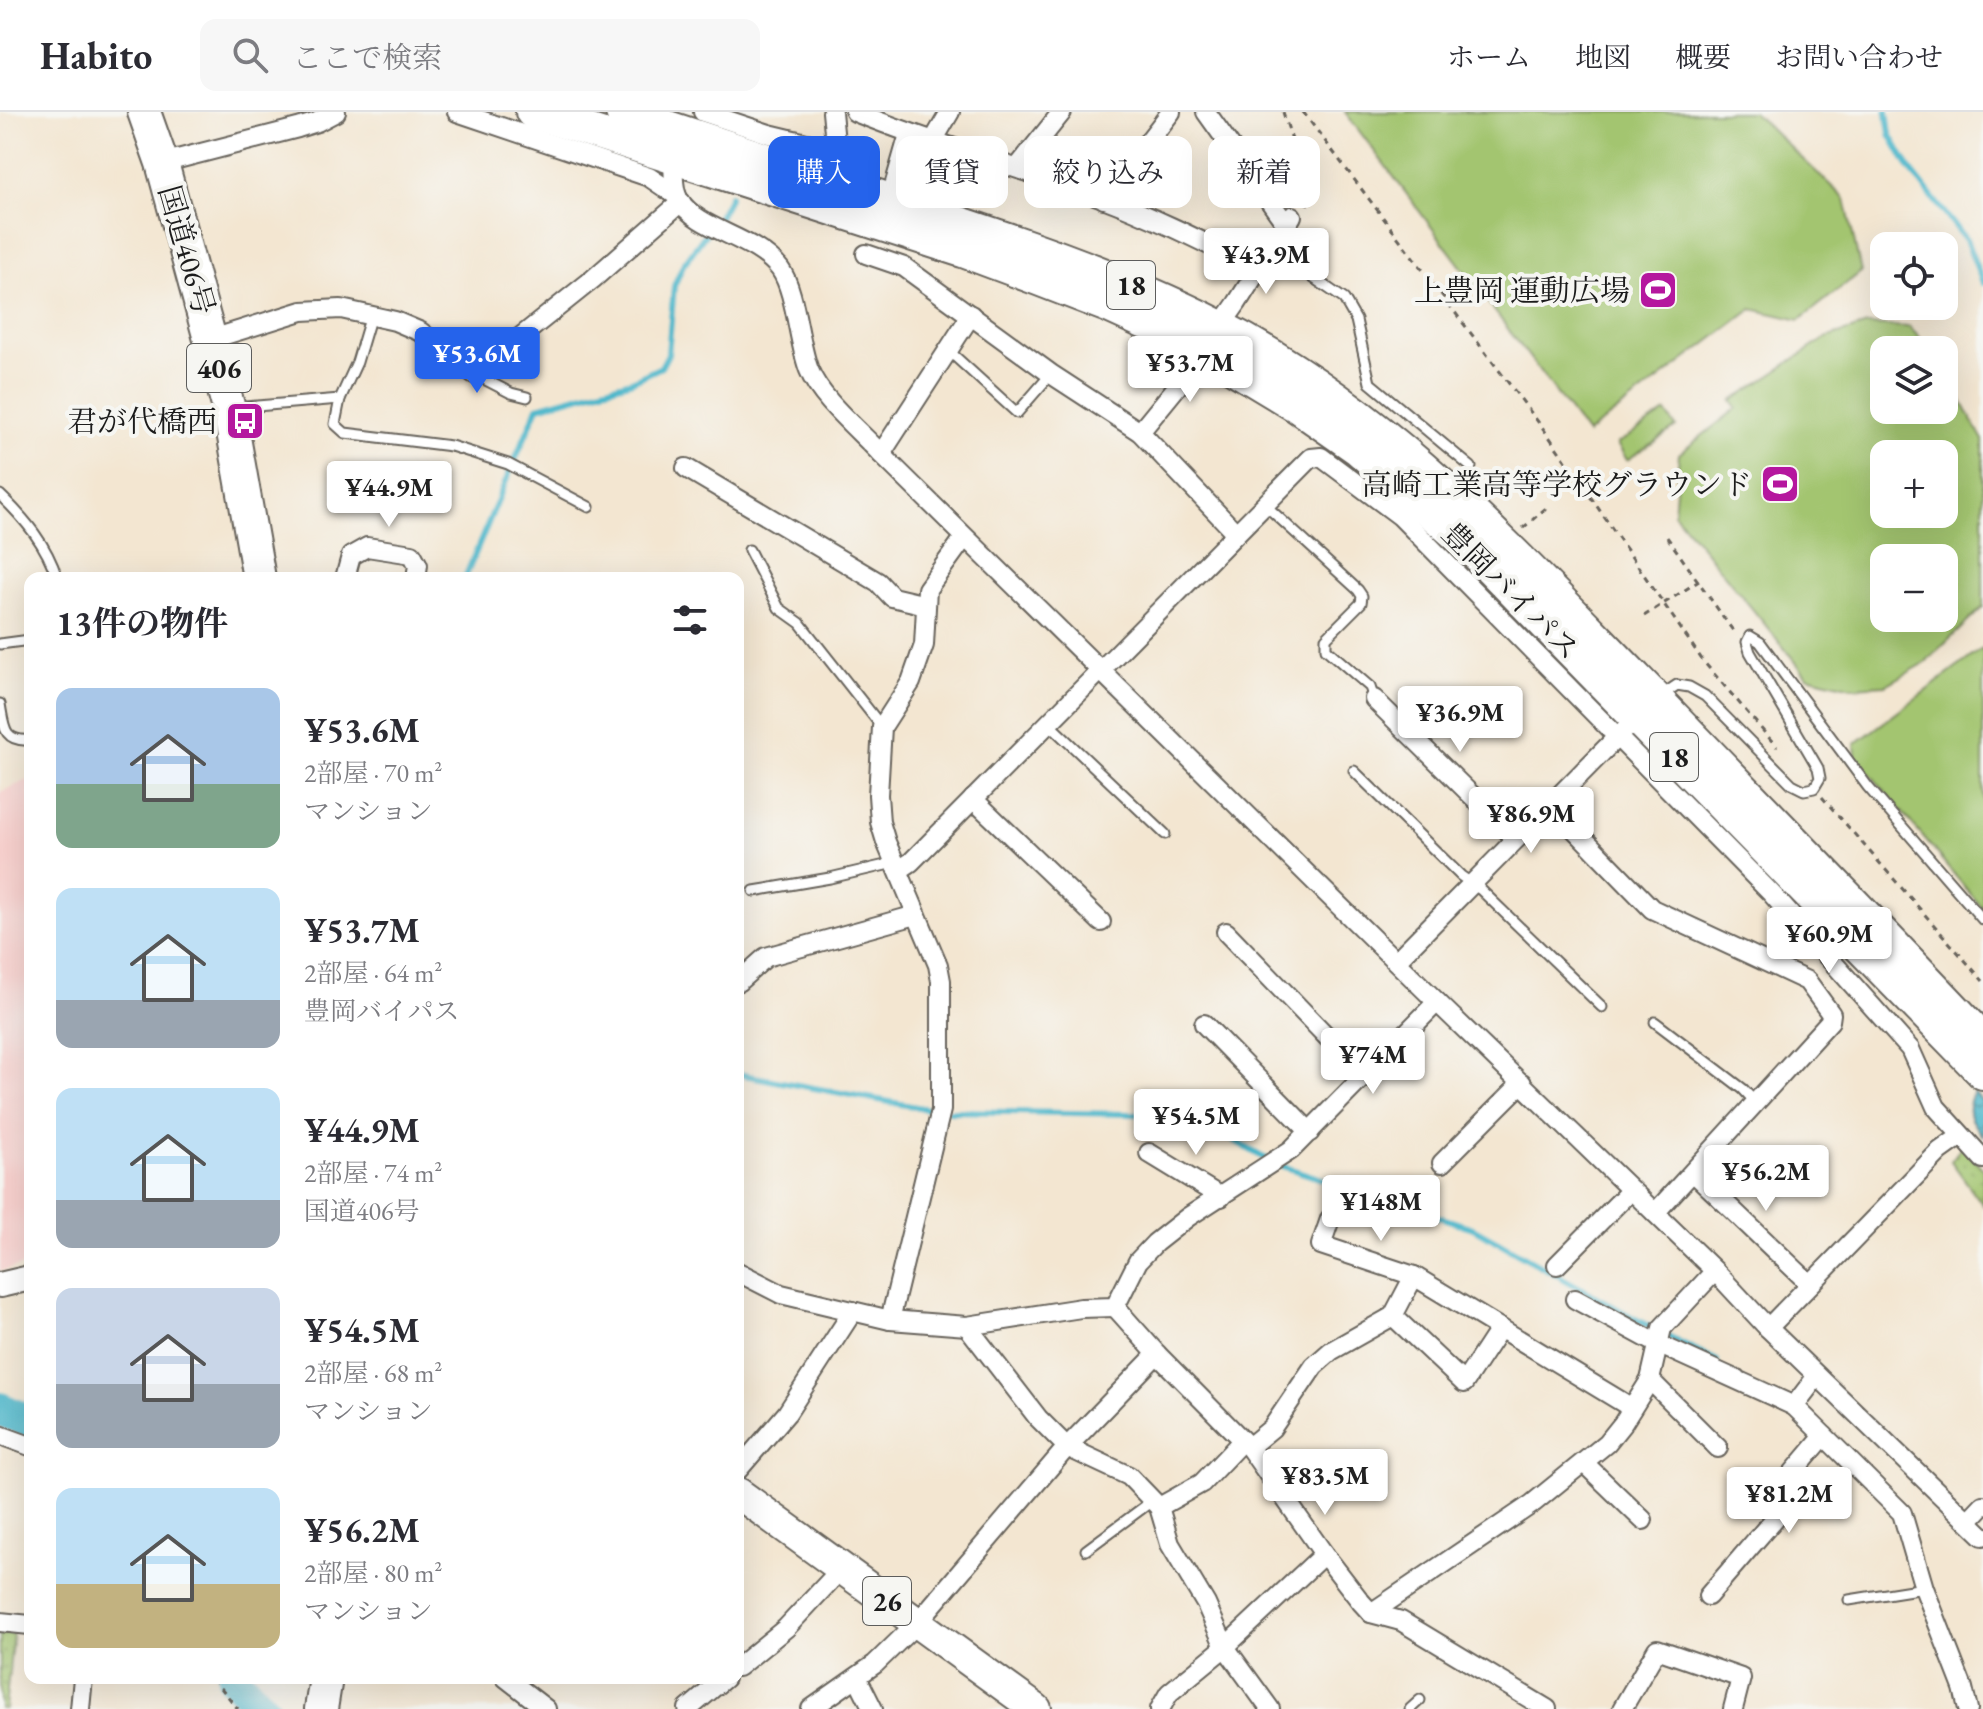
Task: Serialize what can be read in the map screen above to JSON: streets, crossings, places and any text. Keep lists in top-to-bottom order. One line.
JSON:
{"streets":{"highway":["国道406号","18","406","豊岡バイパス"],"main road":["26"]},"places":{"sports":["上豊岡 運動広場","高崎工業高等学校グラウンド"],"bus stop":["君が代橋西"]},"page":{"header":"Habito","search":"ここで検索","nav":["ホーム","地図","概要","お問い合わせ"],"chip":["購入","賃貸","絞り込み","新着"],"price":["¥43.9M","¥53.6M","¥53.7M","¥44.9M","¥36.9M","¥86.9M","¥60.9M","¥74M","¥54.5M","¥56.2M","¥148M","¥83.5M","¥81.2M"],"map_buttons":["+","−"],"heading":"13件の物件","list":[{"name":"¥53.6M","note":"2部屋 · 70 m² · マンション"},{"name":"¥53.7M","note":"2部屋 · 64 m² · 豊岡バイパス"},{"name":"¥44.9M","note":"2部屋 · 74 m² · 国道406号"},{"name":"¥54.5M","note":"2部屋 · 68 m² · マンション"},{"name":"¥56.2M","note":"2部屋 · 80 m² · マンション"}]}}
